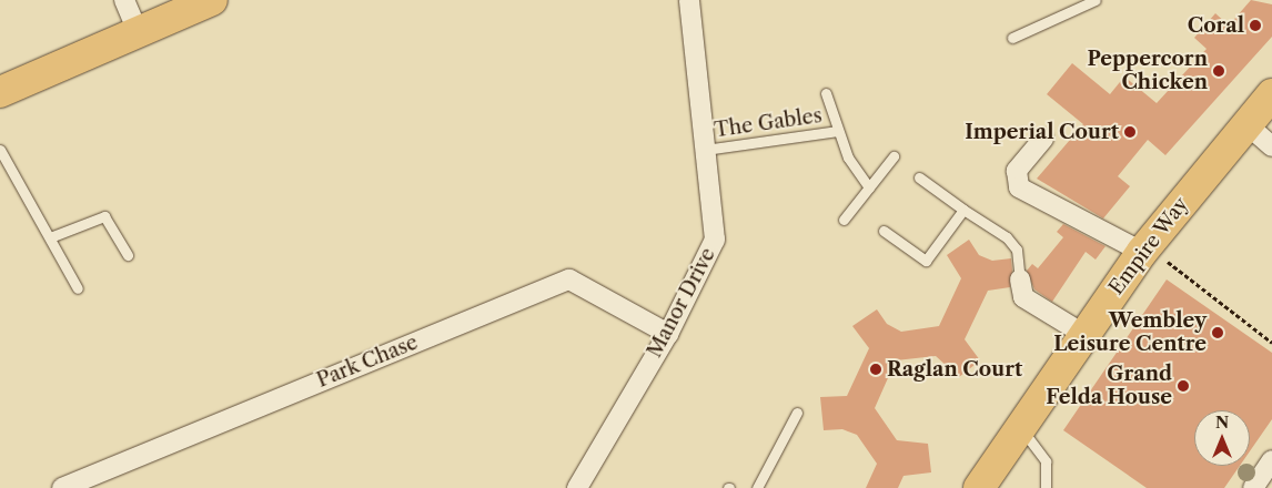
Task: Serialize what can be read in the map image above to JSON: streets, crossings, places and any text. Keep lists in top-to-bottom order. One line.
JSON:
{"streets":{"main road":["Empire Way"],"street":["Manor Drive","Park Chase"],"lane":["The Gables"]},"crossings":[["The Gables","Manor Drive"],["Manor Drive","Park Chase"]],"places":["Coral","Peppercorn Chicken","Imperial Court","Wembley Leisure Centre","Raglan Court","Grand Felda House"],"north":"top"}
